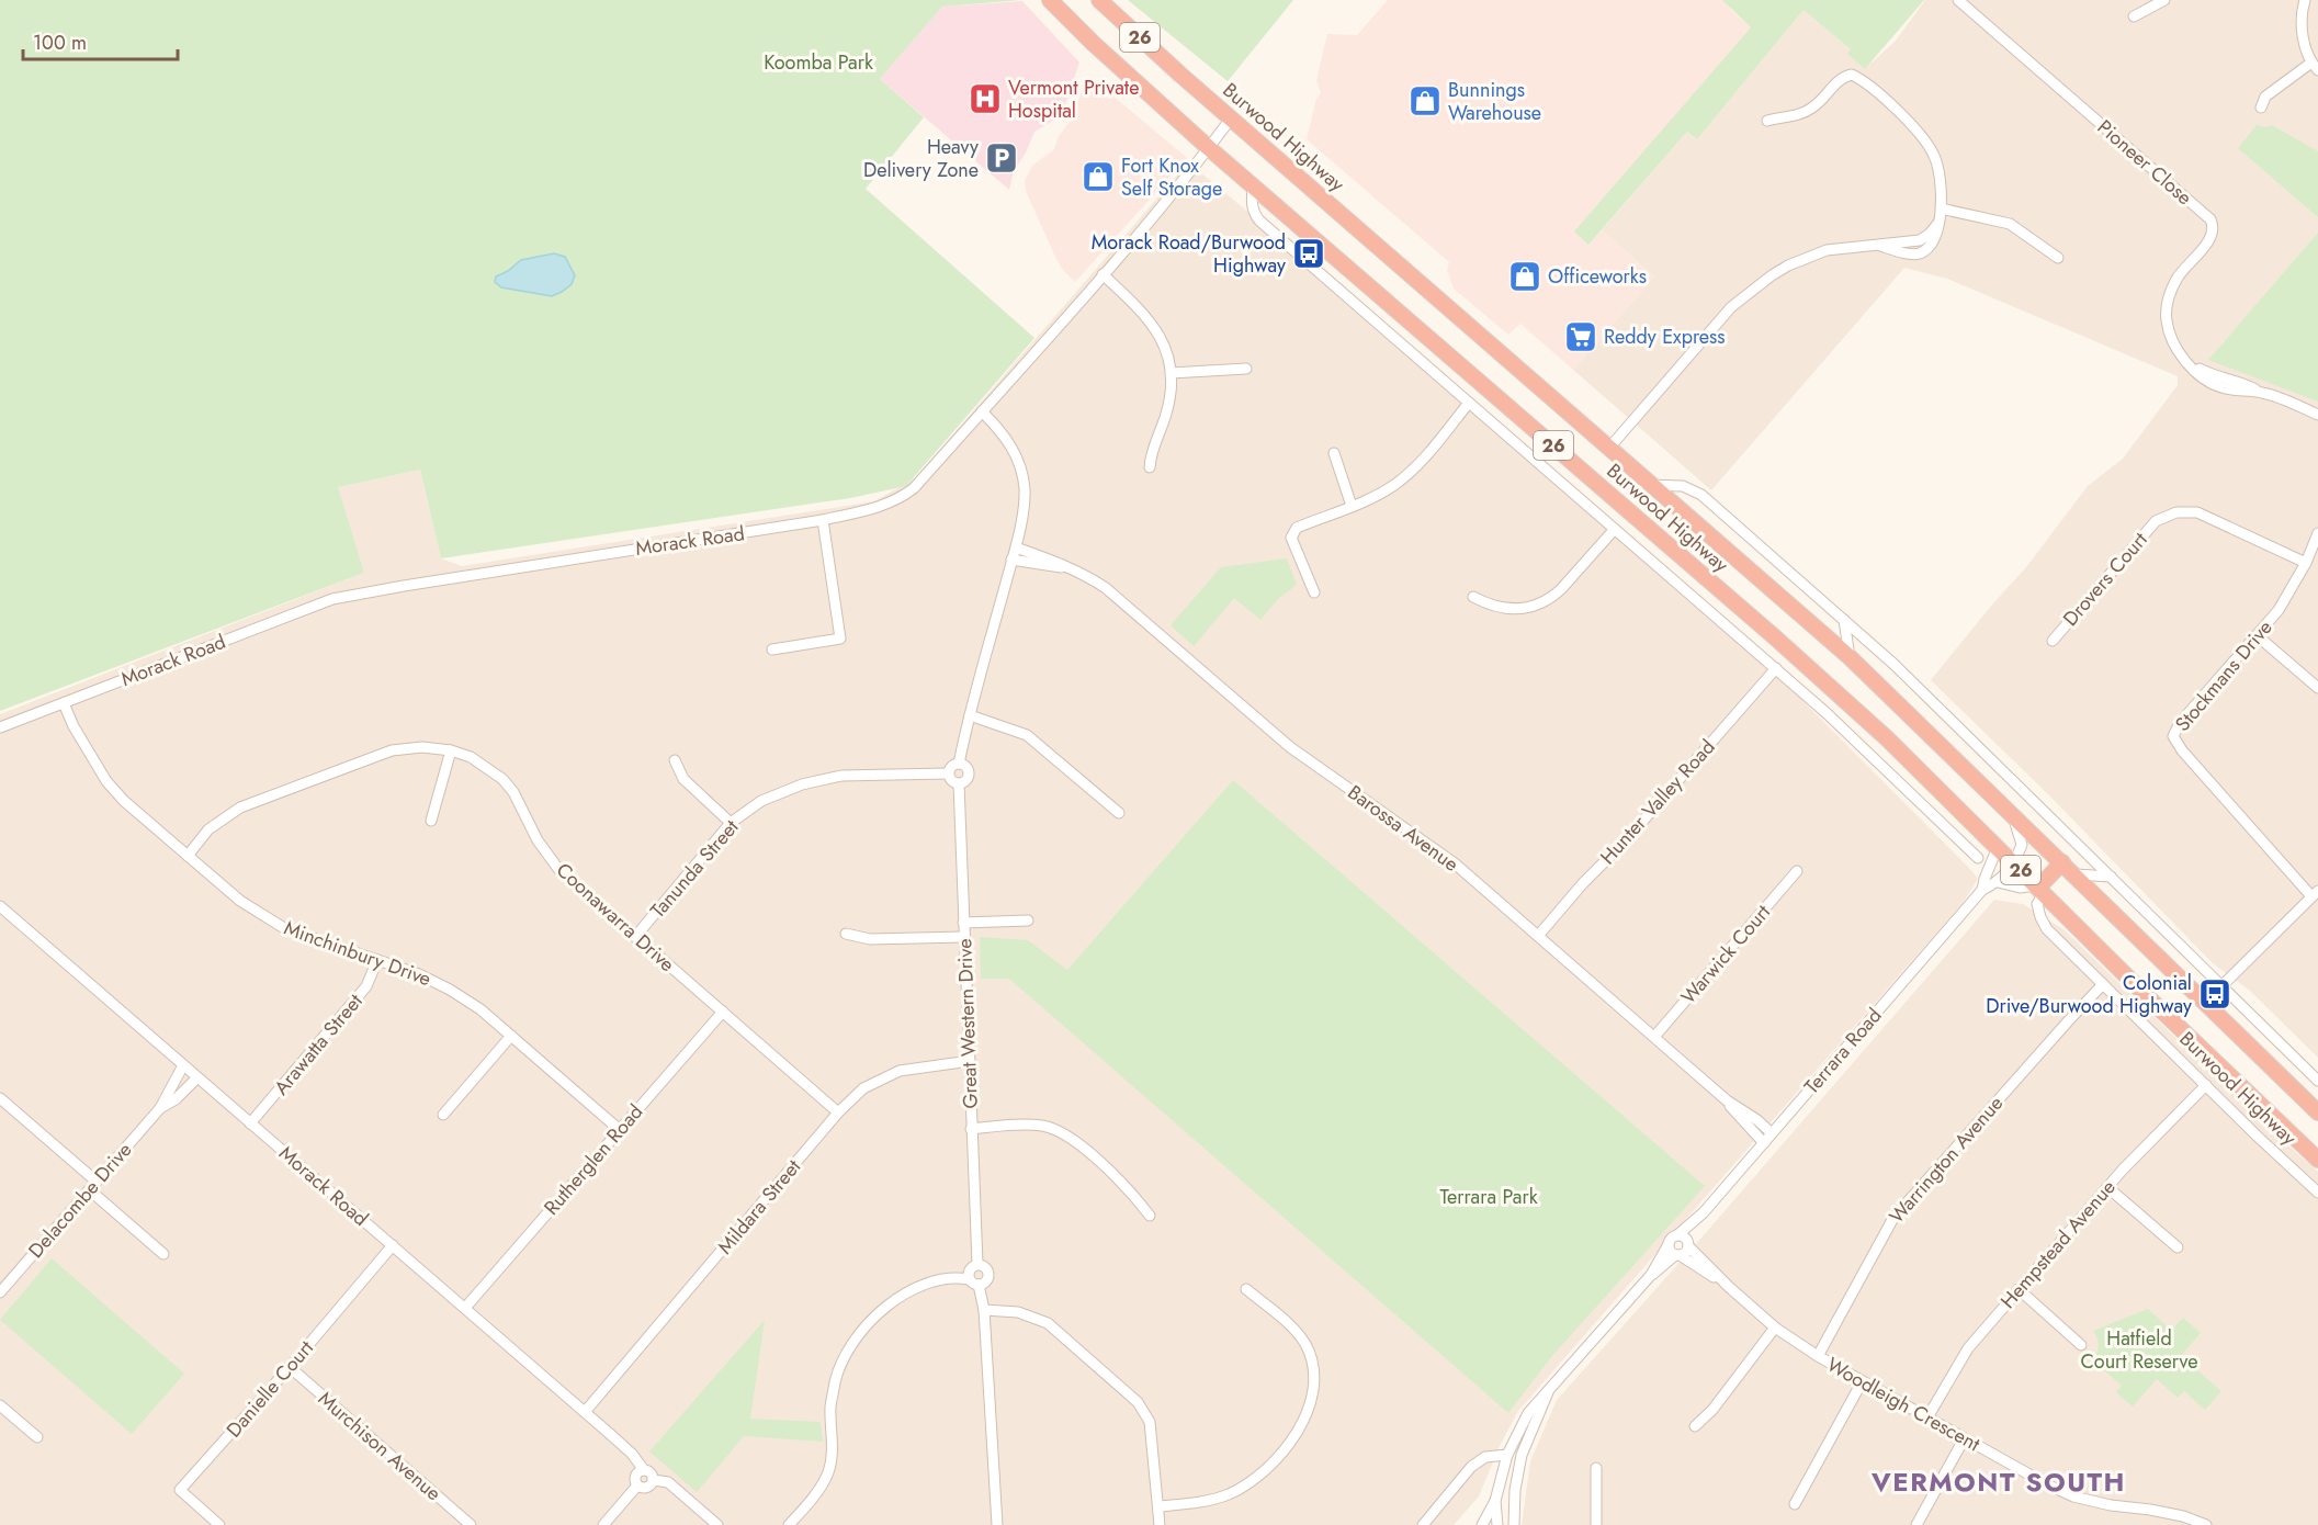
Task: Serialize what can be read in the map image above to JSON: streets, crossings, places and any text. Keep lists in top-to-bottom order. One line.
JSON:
{"streets":{"highway":["26","Burwood Highway"],"street":["Pioneer Close","Morack Road","Drovers Court","Stockmans Drive","Hunter Valley Road","Barossa Avenue","Tanunda Street","Coonawarra Drive","Minchinbury Drive","Warwick Court","Great Western Drive","Arawatta Street","Terrara Road","Rutherglen Road","Warrington Avenue","Delacombe Drive","Mildara Street","Hempstead Avenue","Danielle Court","Woodleigh Crescent","Murchison Avenue"]},"crossings":[["Burwood Highway","Morack Road"],["Burwood Highway","Terrara Road"],["Burwood Highway","Warrington Avenue"],["Burwood Highway","Hempstead Avenue"],["Morack Road","Minchinbury Drive"],["Morack Road","Arawatta Street"],["Morack Road","Rutherglen Road"],["Morack Road","Delacombe Drive"],["Morack Road","Mildara Street"],["Morack Road","Danielle Court"],["Drovers Court","Stockmans Drive"],["Hunter Valley Road","Barossa Avenue"],["Barossa Avenue","Warwick Court"],["Barossa Avenue","Terrara Road"],["Tanunda Street","Coonawarra Drive"],["Tanunda Street","Great Western Drive"],["Coonawarra Drive","Minchinbury Drive"],["Coonawarra Drive","Rutherglen Road"],["Coonawarra Drive","Mildara Street"],["Minchinbury Drive","Arawatta Street"],["Minchinbury Drive","Rutherglen Road"],["Great Western Drive","Mildara Street"],["Terrara Road","Woodleigh Crescent"],["Warrington Avenue","Woodleigh Crescent"],["Hempstead Avenue","Woodleigh Crescent"],["Danielle Court","Murchison Avenue"]],"districts":["VERMONT SOUTH"],"parks":["Koomba Park","Terrara Park","Hatfield Court Reserve"],"places":{"hospital":["Vermont Private Hospital"],"shop":["Bunnings Warehouse","Fort Knox Self Storage","Officeworks"],"parking":["Heavy Delivery Zone"],"bus stop":["Morack Road/Burwood Highway","Colonial Drive/Burwood Highway"],"supermarket":["Reddy Express"]},"scale_bar":"100 m"}
